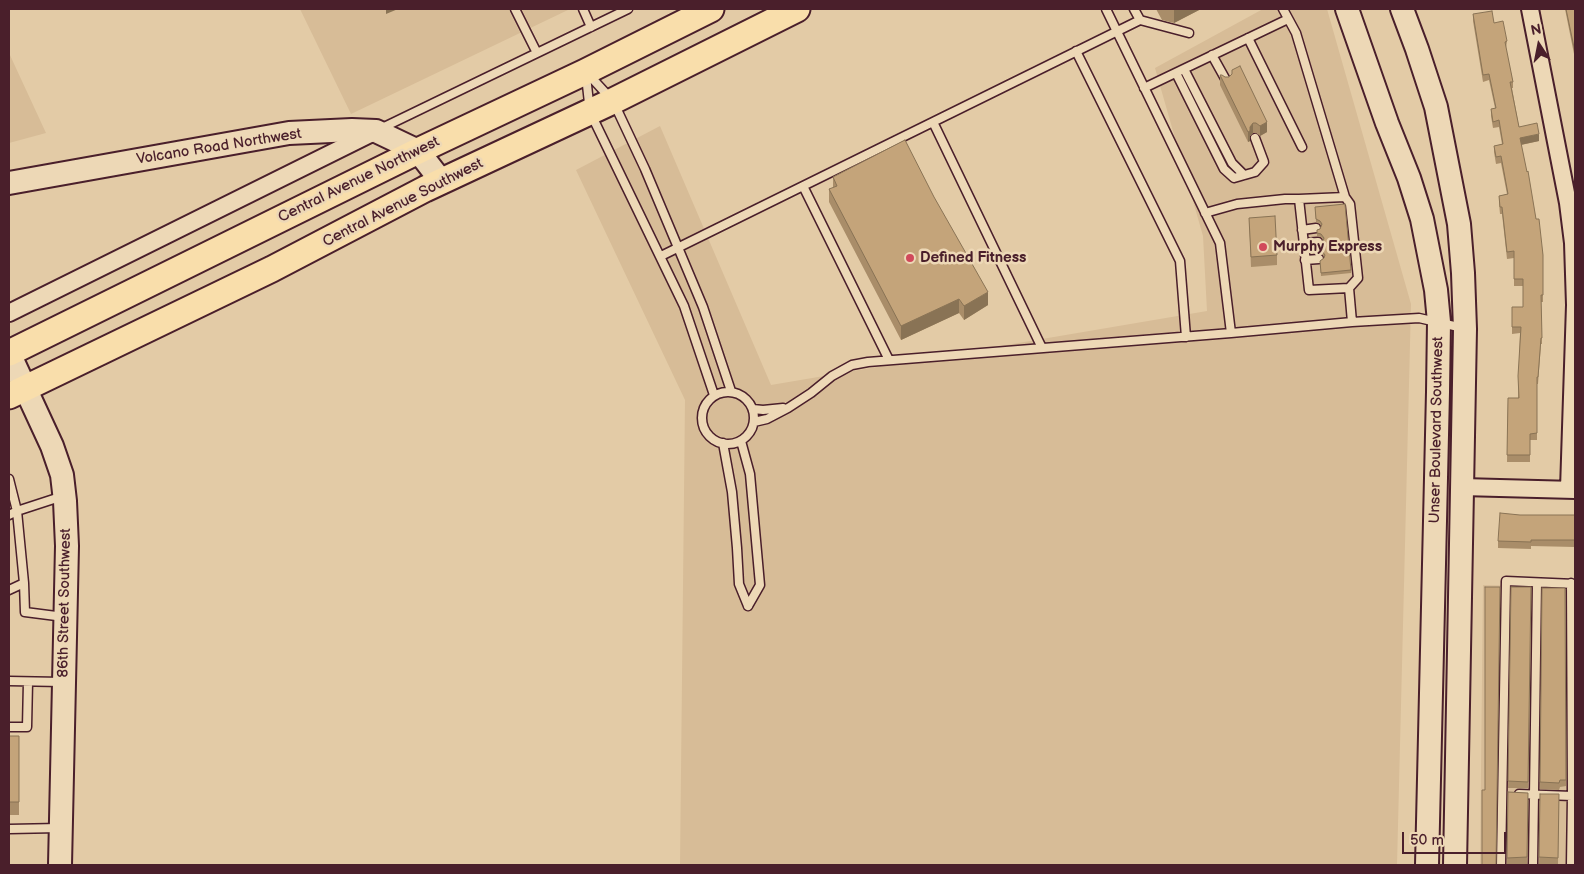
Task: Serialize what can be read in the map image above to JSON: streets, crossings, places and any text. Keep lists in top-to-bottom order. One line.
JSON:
{"streets":{"main road":["Volcano Road Northwest","Central Avenue Northwest","Central Avenue Southwest","Unser Boulevard Southwest","86th Street Southwest"]},"crossings":[["Volcano Road Northwest","Central Avenue Northwest"],["Volcano Road Northwest","Central Avenue Southwest"],["Central Avenue Northwest","86th Street Southwest"],["Central Avenue Southwest","86th Street Southwest"]],"places":["Murphy Express","Defined Fitness"],"scale_bar":"50 m","north":"top"}
